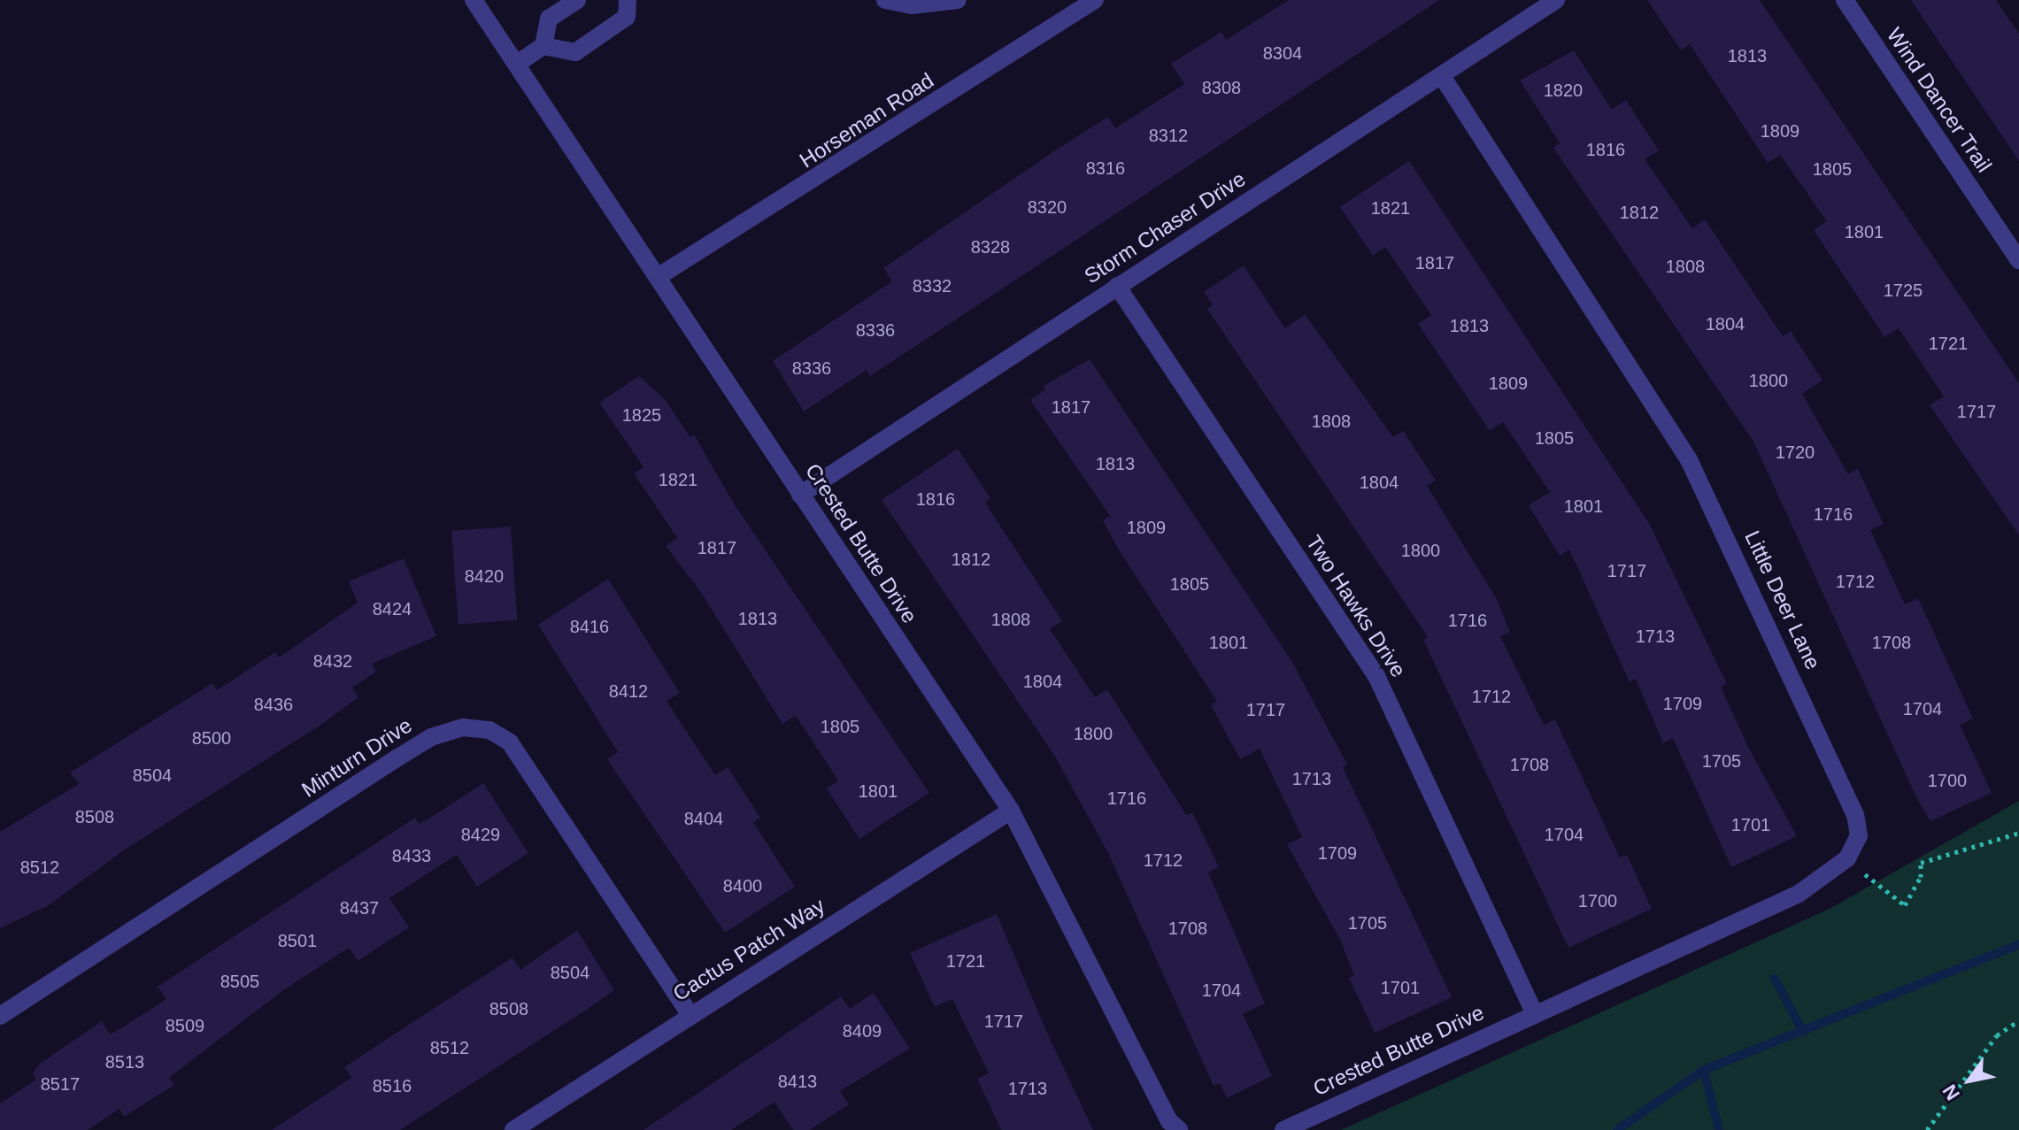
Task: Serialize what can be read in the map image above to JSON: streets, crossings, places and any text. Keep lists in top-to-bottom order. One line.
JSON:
{"streets":{"street":["Wind Dancer Trail","Horseman Road","Storm Chaser Drive","Crested Butte Drive","Little Deer Lane","Two Hawks Drive","Minturn Drive","Cactus Patch Way"]},"crossings":[["Horseman Road","Crested Butte Drive"],["Storm Chaser Drive","Crested Butte Drive"],["Storm Chaser Drive","Little Deer Lane"],["Storm Chaser Drive","Two Hawks Drive"],["Crested Butte Drive","Two Hawks Drive"],["Crested Butte Drive","Cactus Patch Way"],["Minturn Drive","Cactus Patch Way"]],"house_numbers":["8304","1813","8308","1820","1809","8312","1816","8316","1805","8320","1821","1812","1801","8328","1817","1808","8332","1725","1804","1813","8336","1721","8336","1800","1809","1817","1717","1825","1808","1805","1720","1813","1821","1804","1816","1801","1716","1809","1817","1800","1812","1717","8420","1712","1805","8424","1813","1808","1716","8416","1713","1801","1708","8432","1804","8412","1712","1709","8436","1704","1717","1805","1800","8500","1705","1708","8504","1713","1700","1801","1716","8508","8404","1701","8429","1704","1709","8433","1712","8512","8400","1700","8437","1705","1708","8501","1721","8504","8505","1701","1704","8508","1717","8509","8409","8512","8513","8413","8517","8516","1713"],"north":"bottom left"}
